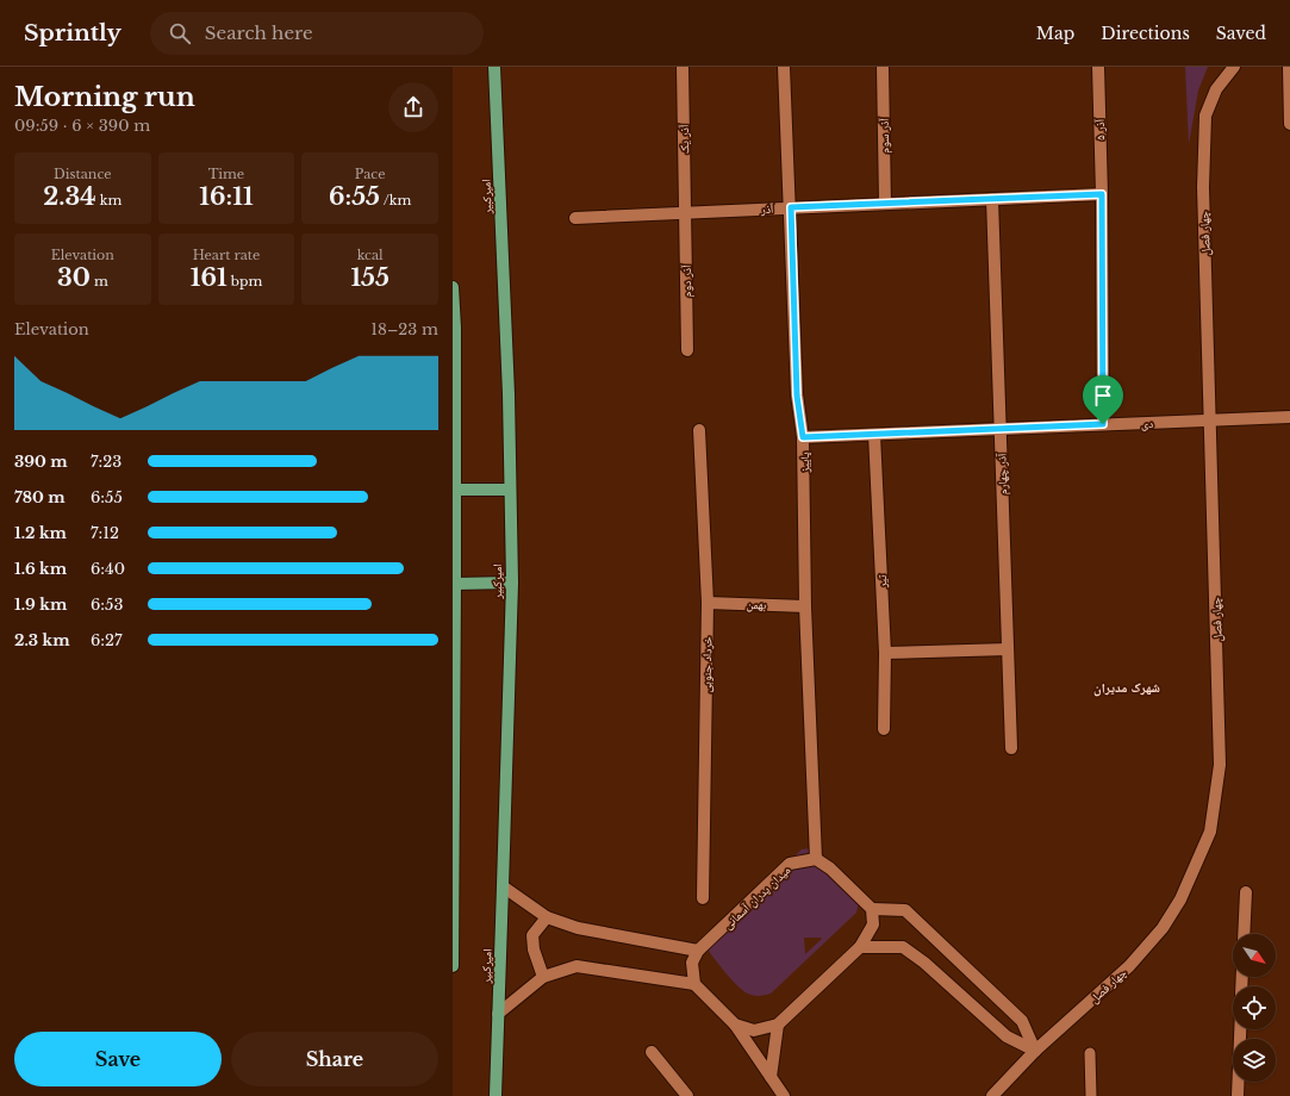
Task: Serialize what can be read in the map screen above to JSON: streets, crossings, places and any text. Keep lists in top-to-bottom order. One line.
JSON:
{"streets":{"main road":["امیرکبیر"],"street":["آذر ۵","آذر سوم","آذر یک","آذر","چهار فصل","آذر دوم","دی","پاییز","آذر چهارم","تیر","بهمن","خرداد جنوبی","میدان پدران آسمانی"]},"crossings":[["آذر ۵","آذر"],["آذر ۵","دی"],["آذر سوم","آذر"],["آذر یک","آذر"],["آذر یک","آذر دوم"],["آذر","آذر دوم"],["آذر","پاییز"],["آذر","آذر چهارم"],["چهار فصل","دی"],["دی","پاییز"],["دی","آذر چهارم"],["دی","تیر"],["پاییز","بهمن"],["پاییز","میدان پدران آسمانی"],["بهمن","خرداد جنوبی"]],"districts":["شهرک مدیران"],"north":"bottom right","page":{"header":"Sprintly","search":"Search here","nav":["Map","Directions","Saved"],"heading":["Morning run","09:59 · 6 × 390 m"],"stats":[["Distance","2.34 km"],["Time","16:11"],["Pace","6:55 /km"],["Elevation","30 m"],["Heart rate","161 bpm"],["kcal","155"]],"chart":["Elevation","18–23 m"],"list":[{"name":"390 m","note":"7:23"},{"name":"780 m","note":"6:55"},{"name":"1.2 km","note":"7:12"},{"name":"1.6 km","note":"6:40"},{"name":"1.9 km","note":"6:53"},{"name":"2.3 km","note":"6:27"}],"buttons":["Save","Share"]}}
